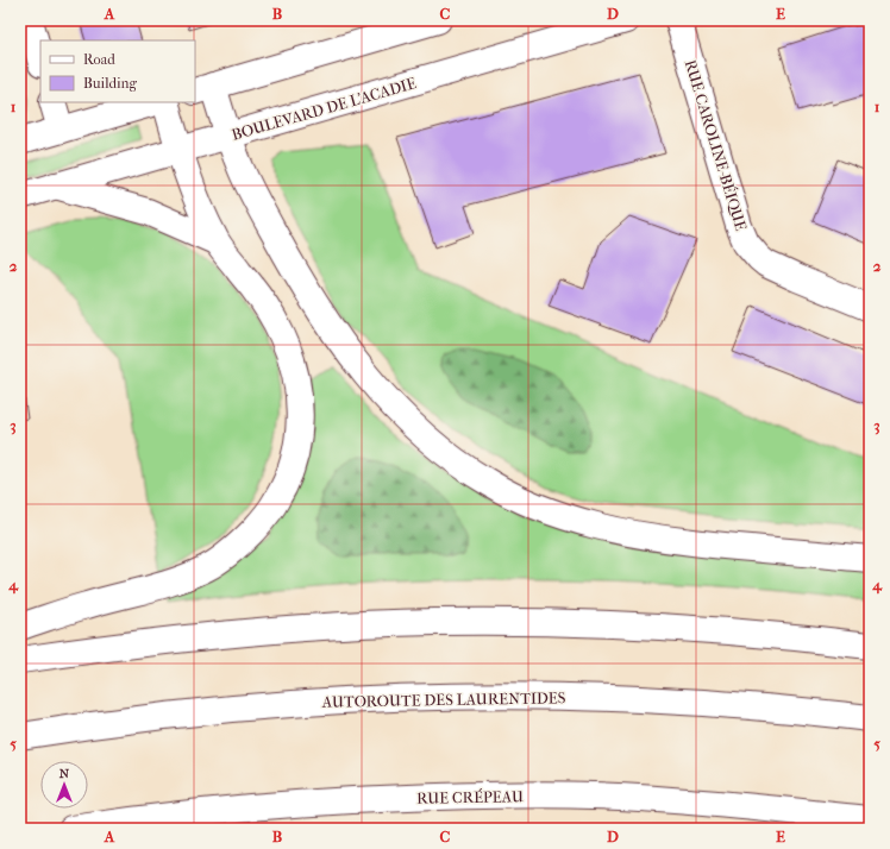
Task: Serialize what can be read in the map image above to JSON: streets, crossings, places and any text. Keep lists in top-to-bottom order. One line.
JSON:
{"streets":{"main road":["BOULEVARD DE L'ACADIE","RUE CAROLINE-BÉIQUE","AUTOROUTE DES LAURENTIDES","RUE CRÉPEAU"]},"legend":["Road","Building"],"north":"top","grid":{"columns":["A","B","C","D","E"],"rows":["1","2","3","4","5"]}}
